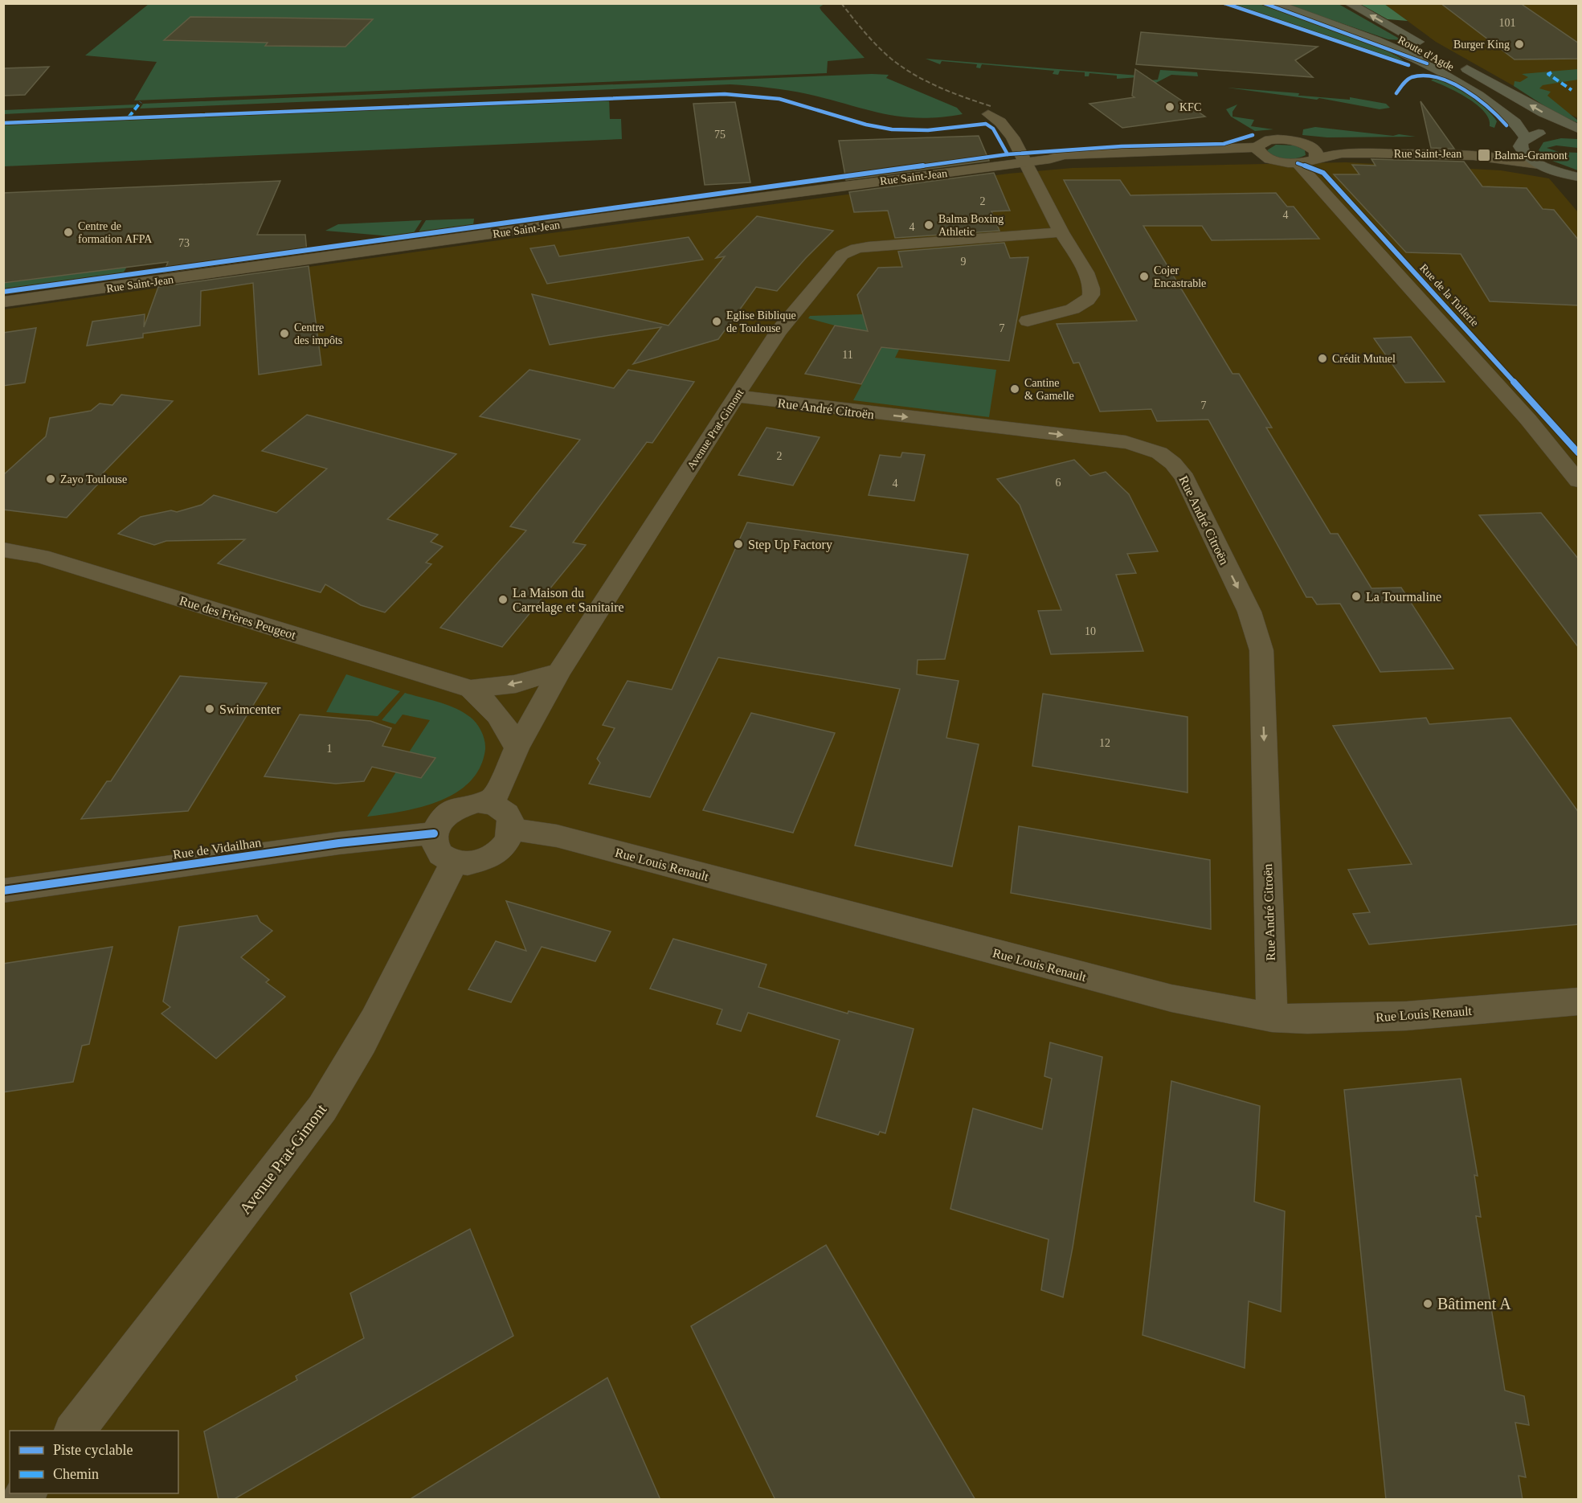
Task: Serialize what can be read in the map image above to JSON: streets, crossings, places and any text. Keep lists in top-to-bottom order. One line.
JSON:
{"streets":{"main road":["Route d'Agde"],"street":["Rue Saint-Jean","Rue de la Tuilerie","Rue André Citroën","Avenue Prat-Gimont","Rue des Frères Peugeot","Rue de Vidailhan","Rue Louis Renault"]},"crossings":[["Route d'Agde","Rue Saint-Jean"],["Rue Saint-Jean","Rue de la Tuilerie"],["Rue André Citroën","Avenue Prat-Gimont"],["Rue André Citroën","Rue Louis Renault"],["Avenue Prat-Gimont","Rue des Frères Peugeot"],["Avenue Prat-Gimont","Rue de Vidailhan"],["Avenue Prat-Gimont","Rue Louis Renault"],["Rue de Vidailhan","Rue Louis Renault"]],"one_way":["Rue André Citroën"],"places":{"other":["Burger King","KFC","Balma Boxing Athletic","Centre de formation AFPA","Cojer Encastrable","Eglise Biblique de Toulouse","Centre des impôts","Crédit Mutuel","Cantine & Gamelle","Zayo Toulouse","Step Up Factory","La Tourmaline","La Maison du Carrelage et Sanitaire","Swimcenter","Bâtiment A"],"transit":["Balma-Gramont"]},"house_numbers":["101","75","2","4","4","73","9","7","11","7","2","6","4","10","12","1"],"legend":["Piste cyclable","Chemin"]}
